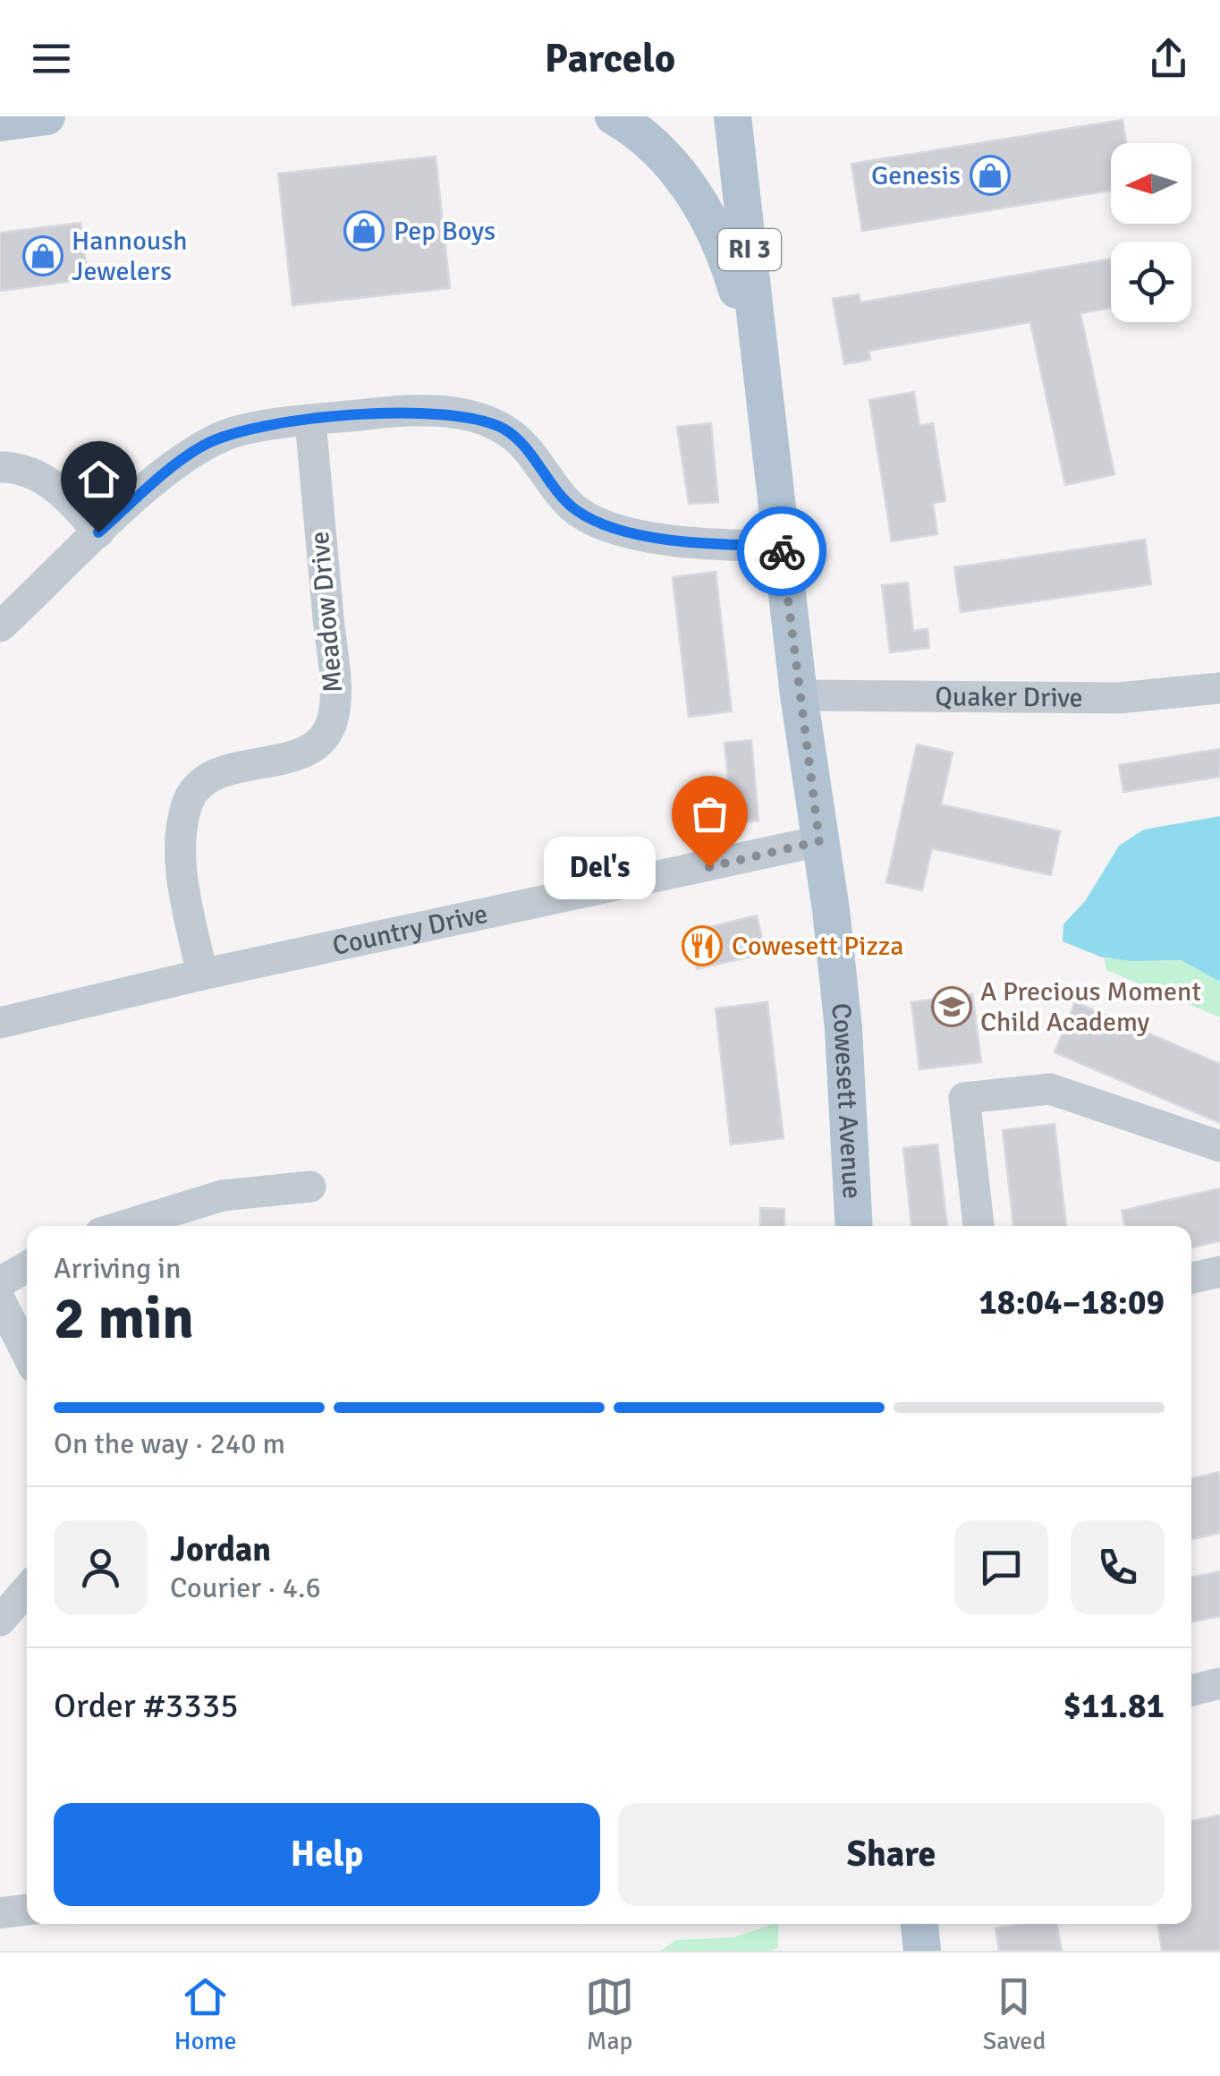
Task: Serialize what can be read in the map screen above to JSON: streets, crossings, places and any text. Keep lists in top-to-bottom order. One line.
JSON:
{"streets":{"main road":["RI 3","Cowesett Avenue"],"street":["Meadow Drive","Quaker Drive","Country Drive"]},"crossings":[["Meadow Drive","Country Drive"],["Quaker Drive","Cowesett Avenue"],["Country Drive","Cowesett Avenue"]],"places":{"shop":["Genesis","Pep Boys","Hannoush Jewelers"],"other":["Del's"],"restaurant":["Cowesett Pizza"],"school or university":["A Precious Moment Child Academy"]},"north":"left","page":{"header":"Parcelo","bubble":"Del's","heading":["2 min","Arriving in","18:04–18:09"],"panel":["Jordan","Courier · 4.6","Order #3335","$11.81"],"bar":"On the way · 240 m","buttons":["Help","Share"],"tabs":["Home","Map","Saved"]}}
